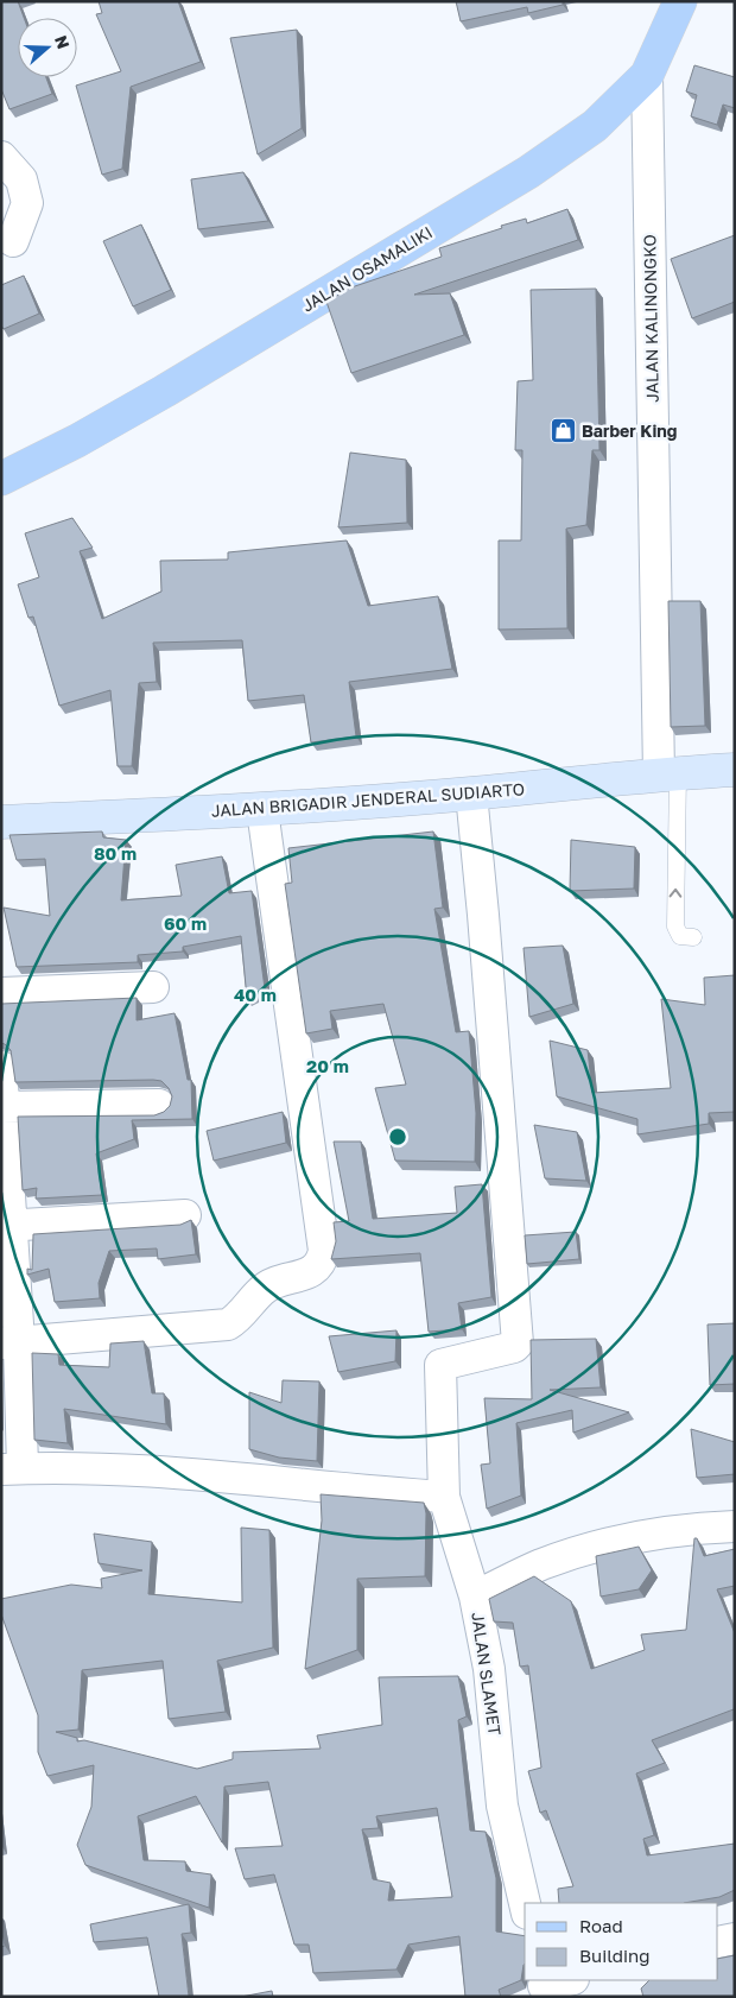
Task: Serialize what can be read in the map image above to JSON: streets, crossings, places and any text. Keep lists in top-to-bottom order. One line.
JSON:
{"streets":{"main road":["JALAN OSAMALIKI"],"street":["JALAN KALINONGKO","JALAN BRIGADIR JENDERAL SUDIARTO","JALAN SLAMET"]},"crossings":[["JALAN OSAMALIKI","JALAN KALINONGKO"],["JALAN KALINONGKO","JALAN BRIGADIR JENDERAL SUDIARTO"]],"places":{"shop":["Barber King"]},"legend":["Road","Building"],"north":"right","rings":["80 m","60 m","40 m","20 m"]}
